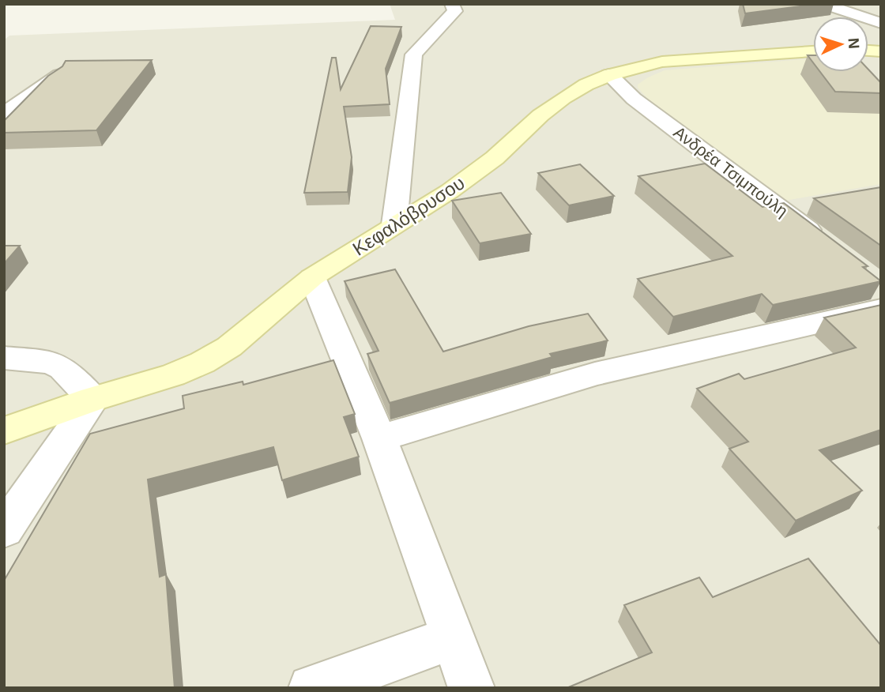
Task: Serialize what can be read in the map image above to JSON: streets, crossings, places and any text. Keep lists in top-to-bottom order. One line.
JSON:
{"streets":{"main road":["Κεφαλόβρυσου"],"street":["Ανδρέα Τσιμπούλη"]},"crossings":[["Ανδρέα Τσιμπούλη","Κεφαλόβρυσου"]],"north":"right"}
